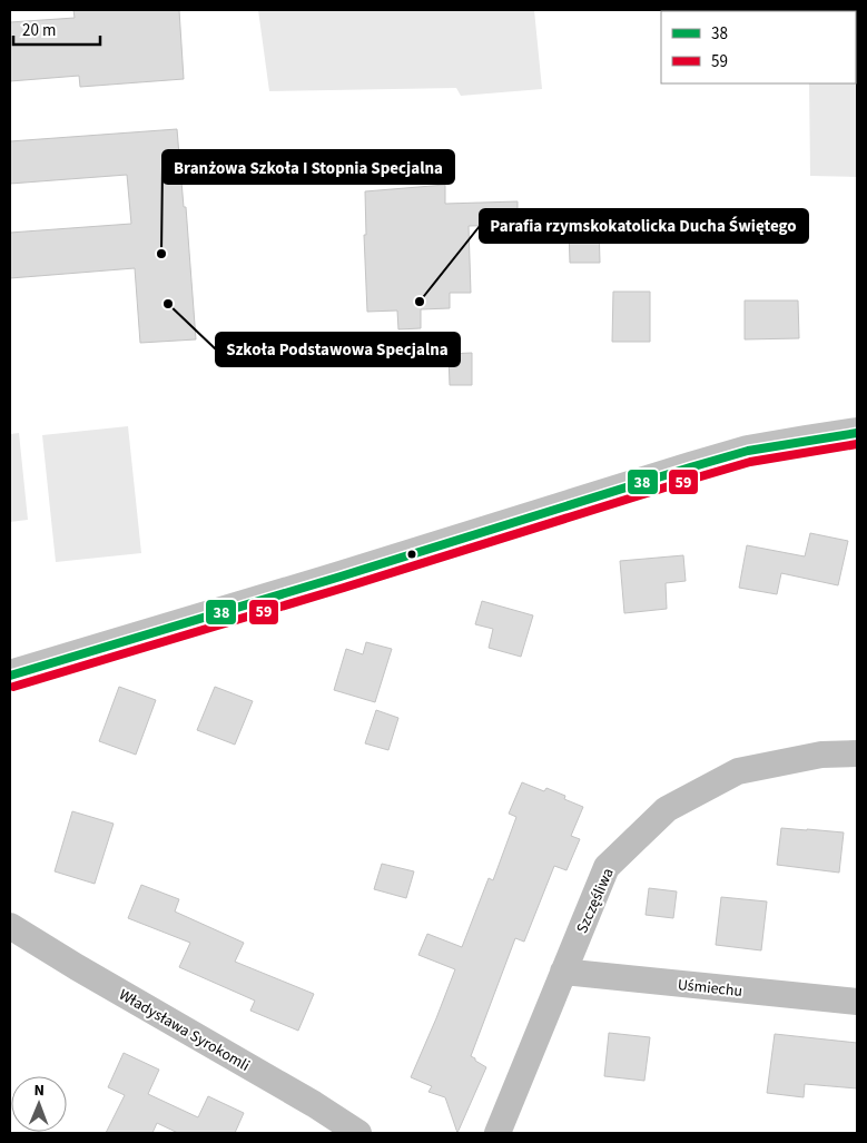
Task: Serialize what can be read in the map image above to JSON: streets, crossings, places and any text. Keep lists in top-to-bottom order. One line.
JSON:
{"streets":{"street":["Szczęśliwa","Uśmiechu","Władysława Syrokomli"]},"crossings":[["Szczęśliwa","Uśmiechu"]],"places":["Branżowa Szkoła I Stopnia Specjalna","Parafia rzymskokatolicka Ducha Świętego","Szkoła Podstawowa Specjalna"],"lines":["transit line 38","transit line 59"],"legend":["38","59"],"scale_bar":"20 m","north":"top"}
